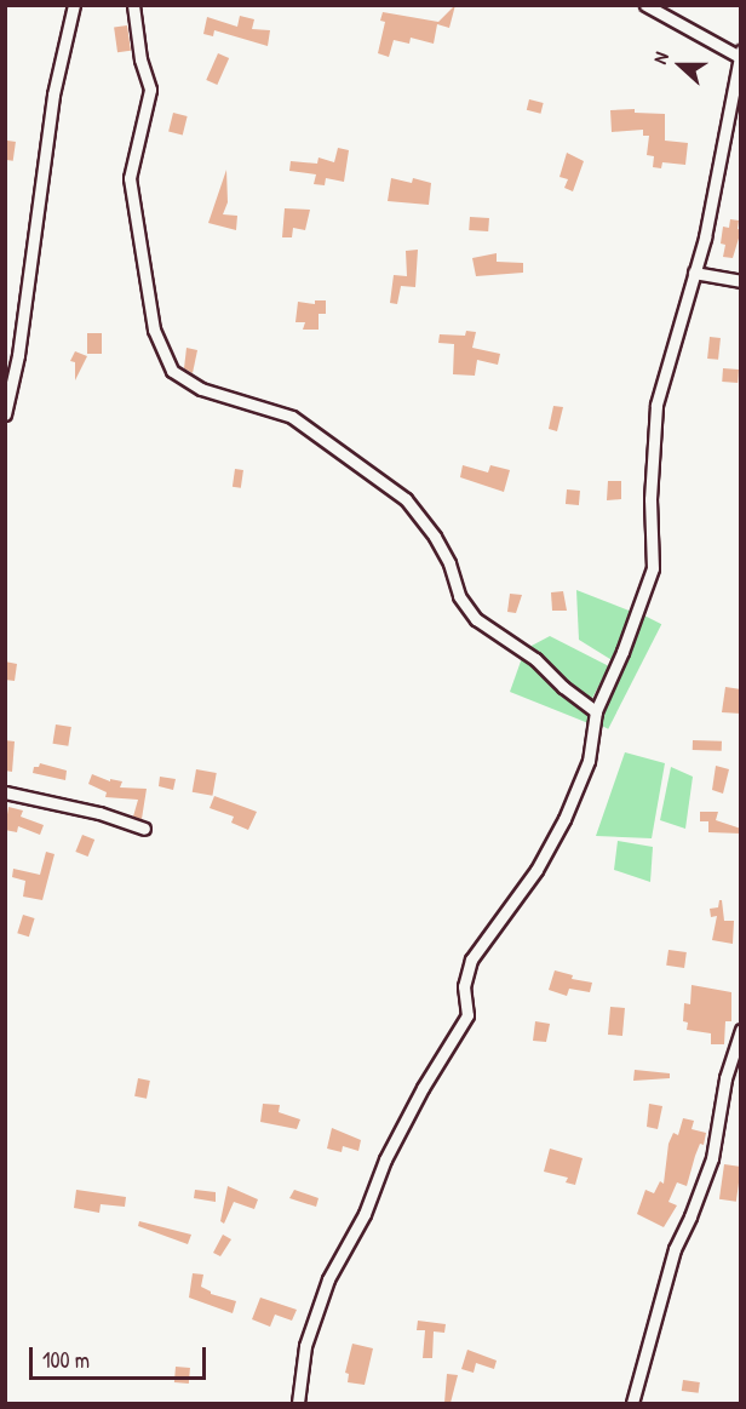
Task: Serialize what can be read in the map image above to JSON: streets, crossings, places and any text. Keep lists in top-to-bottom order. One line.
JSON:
{"scale_bar":"100 m","north":"left"}
